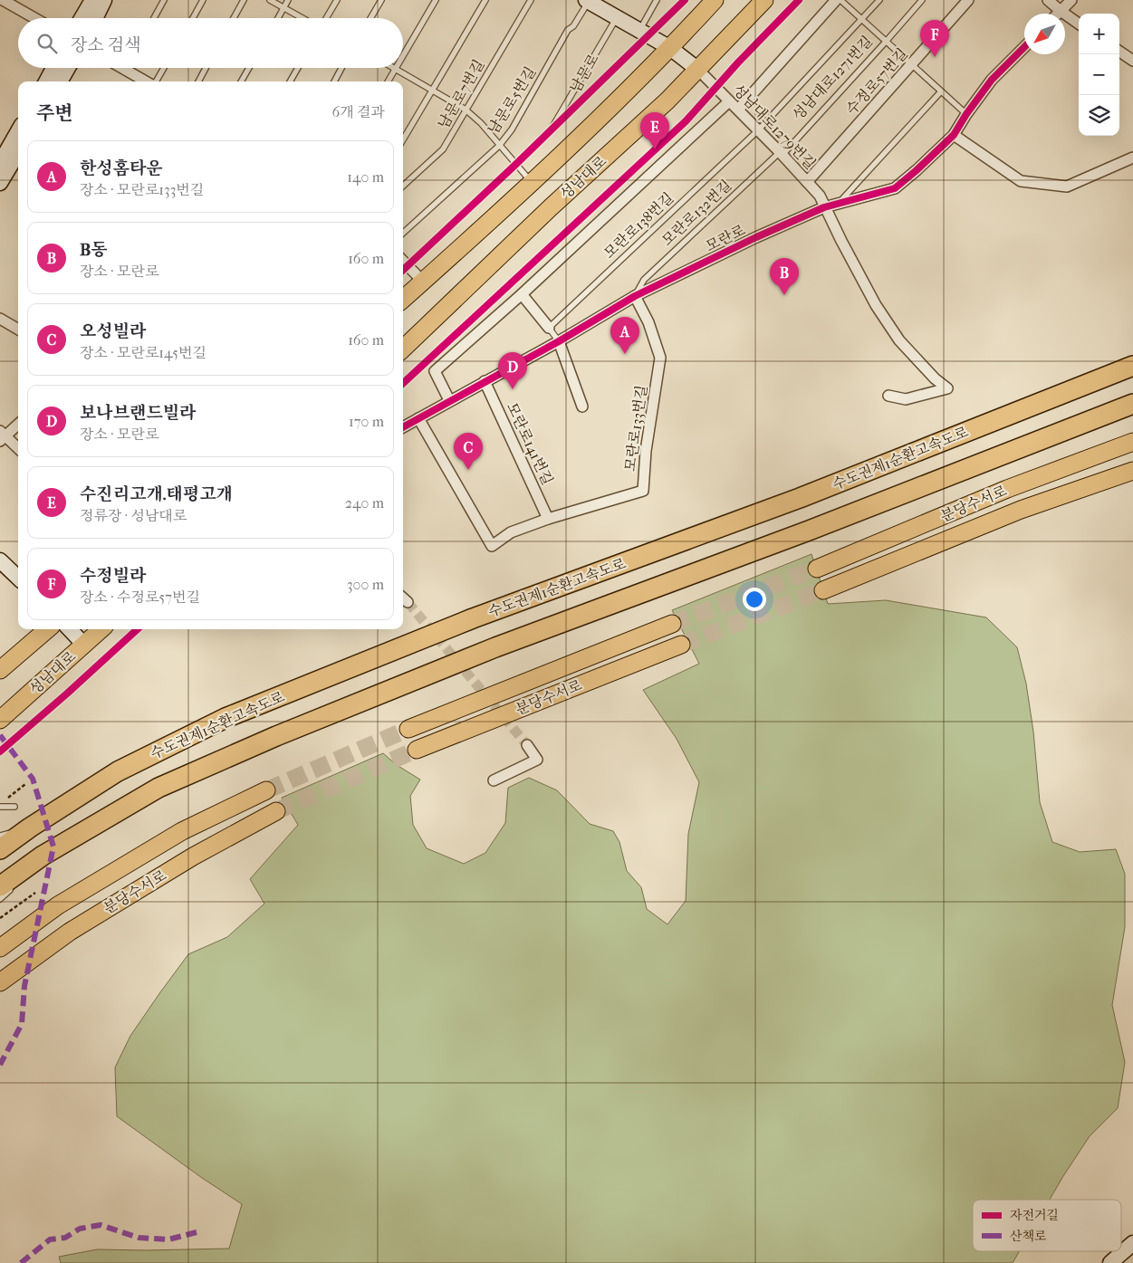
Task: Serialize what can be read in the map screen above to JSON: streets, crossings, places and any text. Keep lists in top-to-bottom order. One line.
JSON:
{"streets":{"highway":["수도권제1순환고속도로"],"main road":["성남대로","분당수서로"],"street":["수정로57번길","성남대로1279번길","모란로","모란로133번길","모란로141번길"],"lane":["남문로","성남대로1271번길","남문로7번길","남문로5번길","모란로132번길","모란로138번길"]},"crossings":[["성남대로1271번길","수정로57번길"],["성남대로1271번길","성남대로1279번길"],["성남대로1271번길","모란로132번길"],["성남대로1271번길","모란로138번길"],["성남대로1271번길","모란로"],["수정로57번길","성남대로1279번길"],["성남대로1279번길","성남대로"],["성남대로1279번길","모란로132번길"],["성남대로1279번길","모란로138번길"],["성남대로1279번길","모란로"],["모란로132번길","모란로"],["모란로132번길","모란로133번길"],["모란로","모란로133번길"],["모란로","모란로141번길"],["모란로133번길","모란로141번길"]],"legend":["자전거길","산책로"],"north":"bottom left","page":{"map_buttons":["+","−"],"search":"장소 검색","pins":["F","E","B","A","D","C"],"heading":["주변","6개 결과"],"list":[{"mark":"A","name":"한성홈타운","note":"장소 · 모란로133번길","value":"140 m"},{"mark":"B","name":"B동","note":"장소 · 모란로","value":"160 m"},{"mark":"C","name":"오성빌라","note":"장소 · 모란로145번길","value":"160 m"},{"mark":"D","name":"보나브랜드빌라","note":"장소 · 모란로","value":"170 m"},{"mark":"E","name":"수진리고개.태평고개","note":"정류장 · 성남대로","value":"240 m"},{"mark":"F","name":"수정빌라","note":"장소 · 수정로57번길","value":"300 m"}]}}
